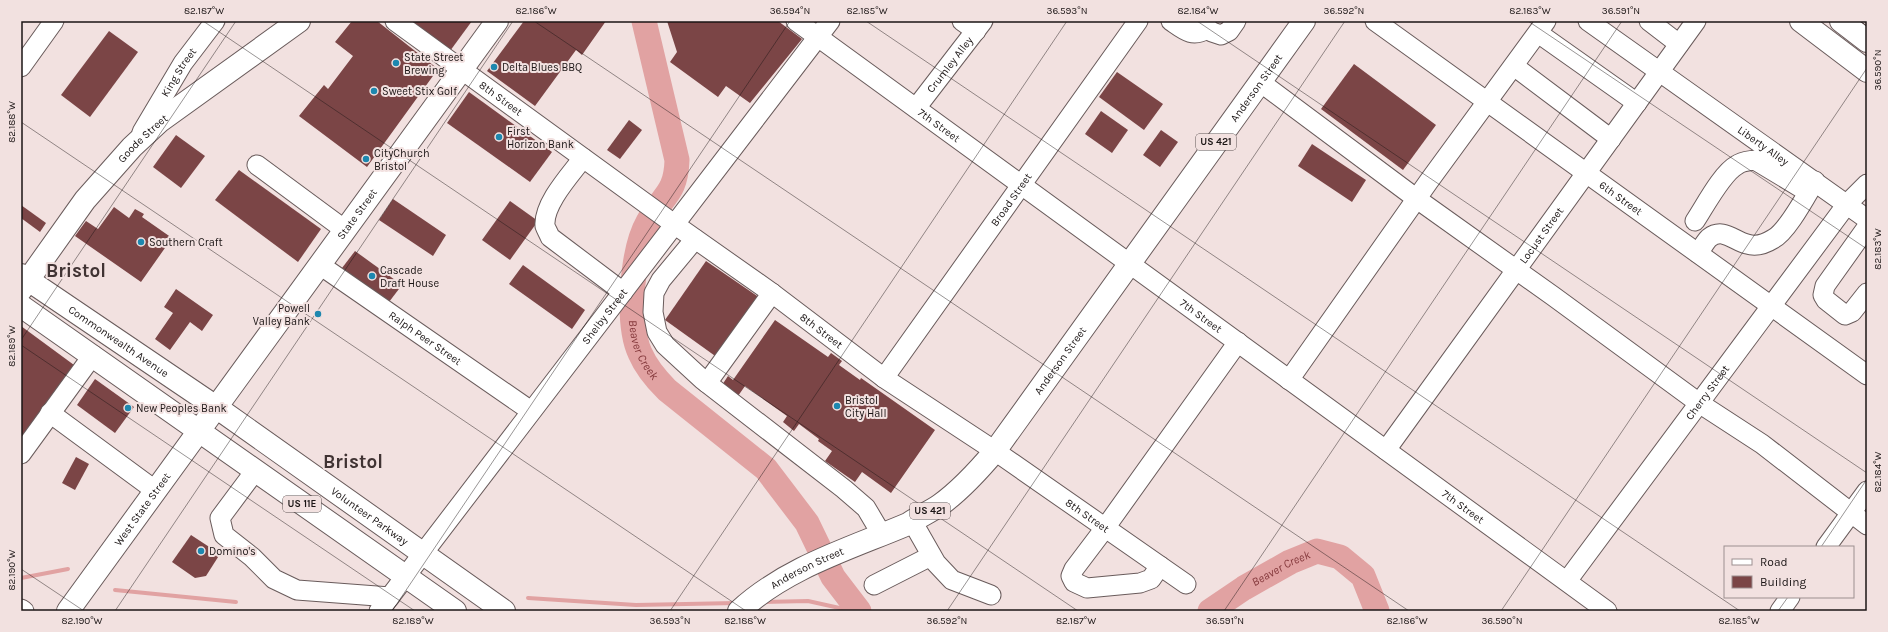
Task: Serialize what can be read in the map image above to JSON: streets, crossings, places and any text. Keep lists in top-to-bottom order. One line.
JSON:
{"streets":{"main road":["Anderson Street","Goode Street","US 421","State Street","Commonwealth Avenue","US 11E","West State Street","Volunteer Parkway"],"street":["Crumley Alley","King Street","8th Street","7th Street","Liberty Alley","6th Street","Broad Street","Locust Street","Shelby Street","Ralph Peer Street","Cherry Street"]},"crossings":[["Crumley Alley","7th Street"],["King Street","Goode Street"],["Anderson Street","8th Street"],["Anderson Street","7th Street"],["8th Street","Broad Street"],["8th Street","State Street"],["8th Street","Shelby Street"],["7th Street","Broad Street"],["7th Street","Locust Street"],["7th Street","Shelby Street"],["7th Street","Cherry Street"],["Goode Street","Commonwealth Avenue"],["Liberty Alley","Locust Street"],["Liberty Alley","Cherry Street"],["6th Street","Locust Street"],["6th Street","Cherry Street"],["State Street","Ralph Peer Street"],["State Street","Commonwealth Avenue"],["State Street","West State Street"],["State Street","Volunteer Parkway"],["Shelby Street","Ralph Peer Street"],["Shelby Street","US 11E"],["Shelby Street","Volunteer Parkway"],["Commonwealth Avenue","West State Street"],["Commonwealth Avenue","Volunteer Parkway"],["US 11E","West State Street"],["West State Street","Volunteer Parkway"]],"districts":["Bristol","Bristol"],"water":["Beaver Creek"],"places":["State Street Brewing","Delta Blues BBQ","Sweet Stix Golf","First Horizon Bank","CityChurch Bristol","Southern Craft","Cascade Draft House","Powell Valley Bank","Bristol City Hall","New Peoples Bank","Domino's"],"legend":["Road","Building"],"coordinates":["82.187°W","82.186°W","36.594°N","82.185°W","36.593°N","82.184°W","36.592°N","82.183°W","36.591°N","36.590°N","82.188°W","82.189°W","82.190°W"]}
